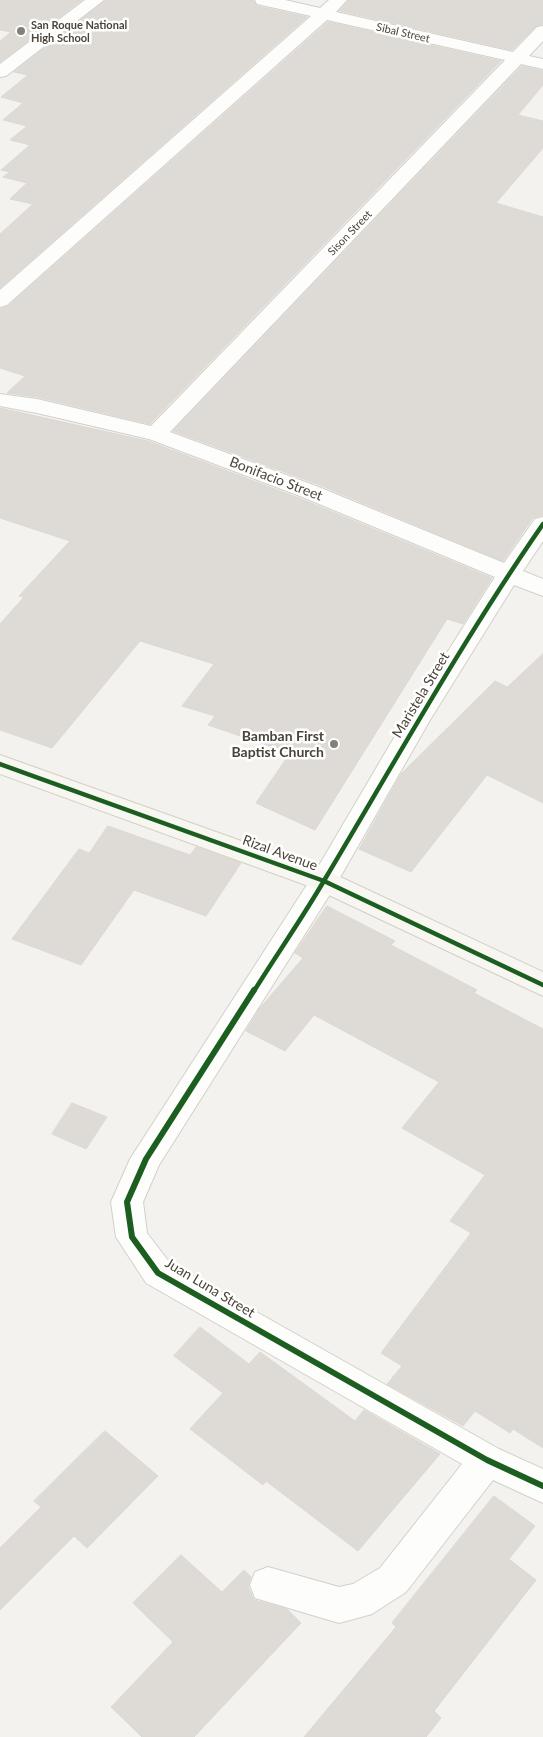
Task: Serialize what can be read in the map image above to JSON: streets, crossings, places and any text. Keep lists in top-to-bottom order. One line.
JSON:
{"streets":{"street":["Sibal Street","Sison Street","Bonifacio Street","Maristela Street","Rizal Avenue","Juan Luna Street"]},"crossings":[["Sibal Street","Sison Street"],["Sison Street","Bonifacio Street"],["Bonifacio Street","Maristela Street"],["Maristela Street","Rizal Avenue"],["Maristela Street","Juan Luna Street"],["Rizal Avenue","Juan Luna Street"]],"places":["San Roque National High School","Bamban First Baptist Church"]}
